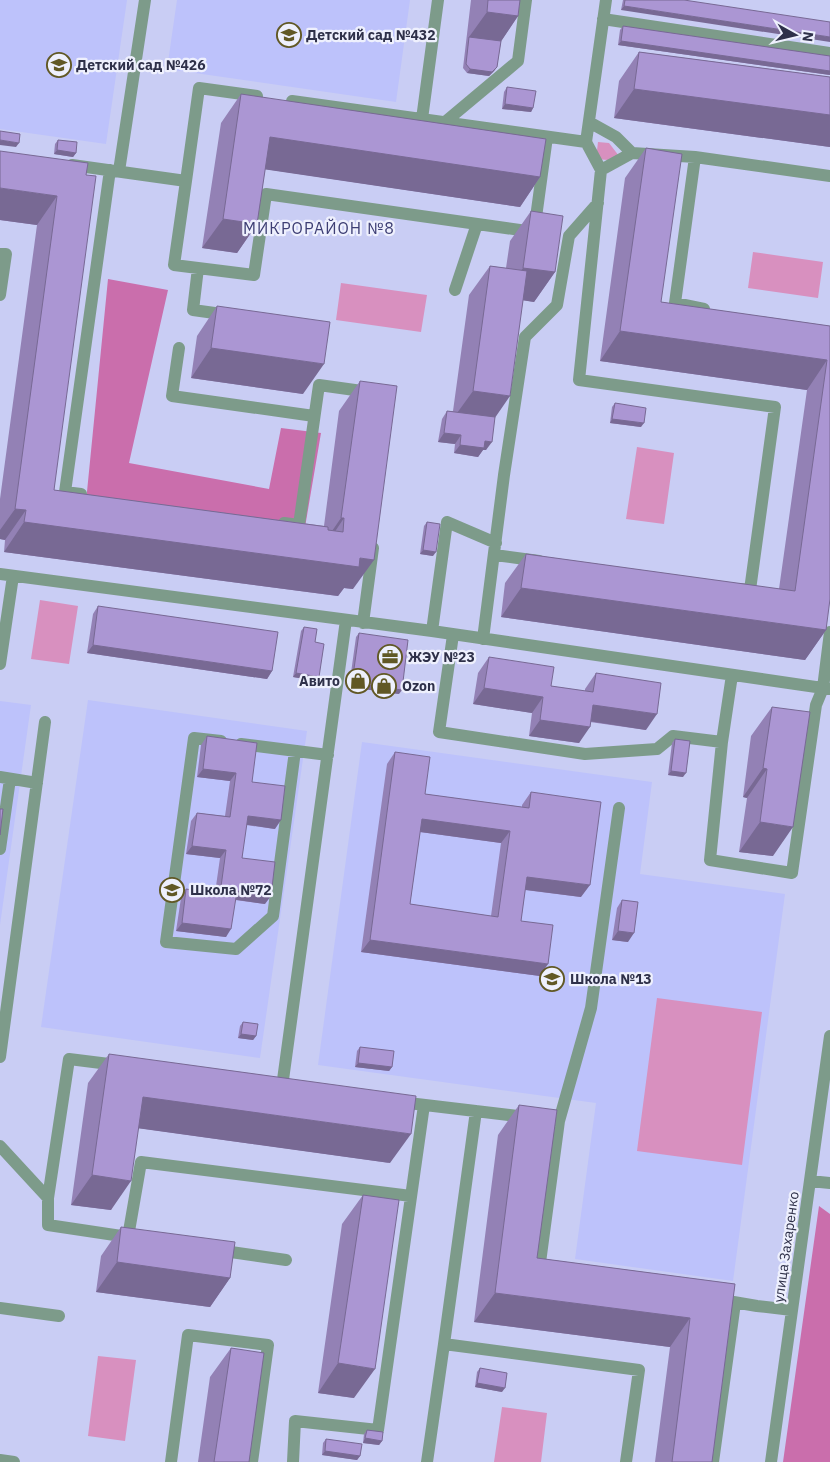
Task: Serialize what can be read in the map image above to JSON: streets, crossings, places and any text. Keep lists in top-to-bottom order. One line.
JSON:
{"streets":{"street":["улица Захаренко"]},"districts":["МИКРОРАЙОН №8"],"places":{"school or university":["Детский сад №432","Детский сад №426","Школа №72","Школа №13"],"office":["ЖЭУ №23"],"shop":["Авито","Ozon"]},"north":"right"}
